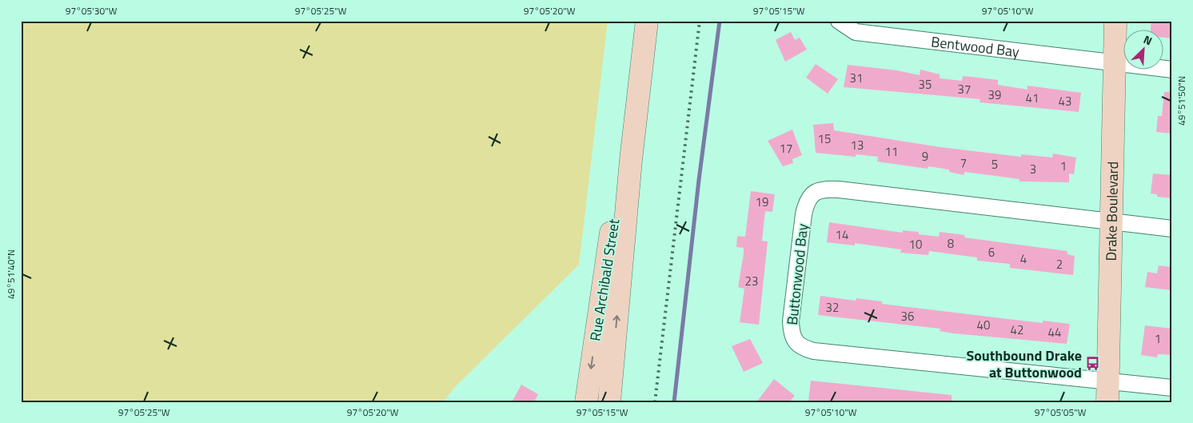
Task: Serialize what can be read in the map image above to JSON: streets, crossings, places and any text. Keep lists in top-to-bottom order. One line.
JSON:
{"streets":{"main road":["Drake Boulevard","Rue Archibald Street"],"street":["Bentwood Bay","Buttonwood Bay"]},"crossings":[["Bentwood Bay","Drake Boulevard"],["Drake Boulevard","Buttonwood Bay"]],"places":{"bus stop":["Southbound Drake at Buttonwood"]},"house_numbers":["31","35","37","39","41","43","15","13","17","11","9","7","5","1","3","19","14","8","10","6","4","2","23","32","36","40","42","44","1"],"north":"top right","coordinates":["97°05'30\"W","97°05'25\"W","97°05'20\"W","97°05'15\"W","97°05'10\"W","49°51'50\"N","49°51'40\"N","97°05'05\"W"]}
